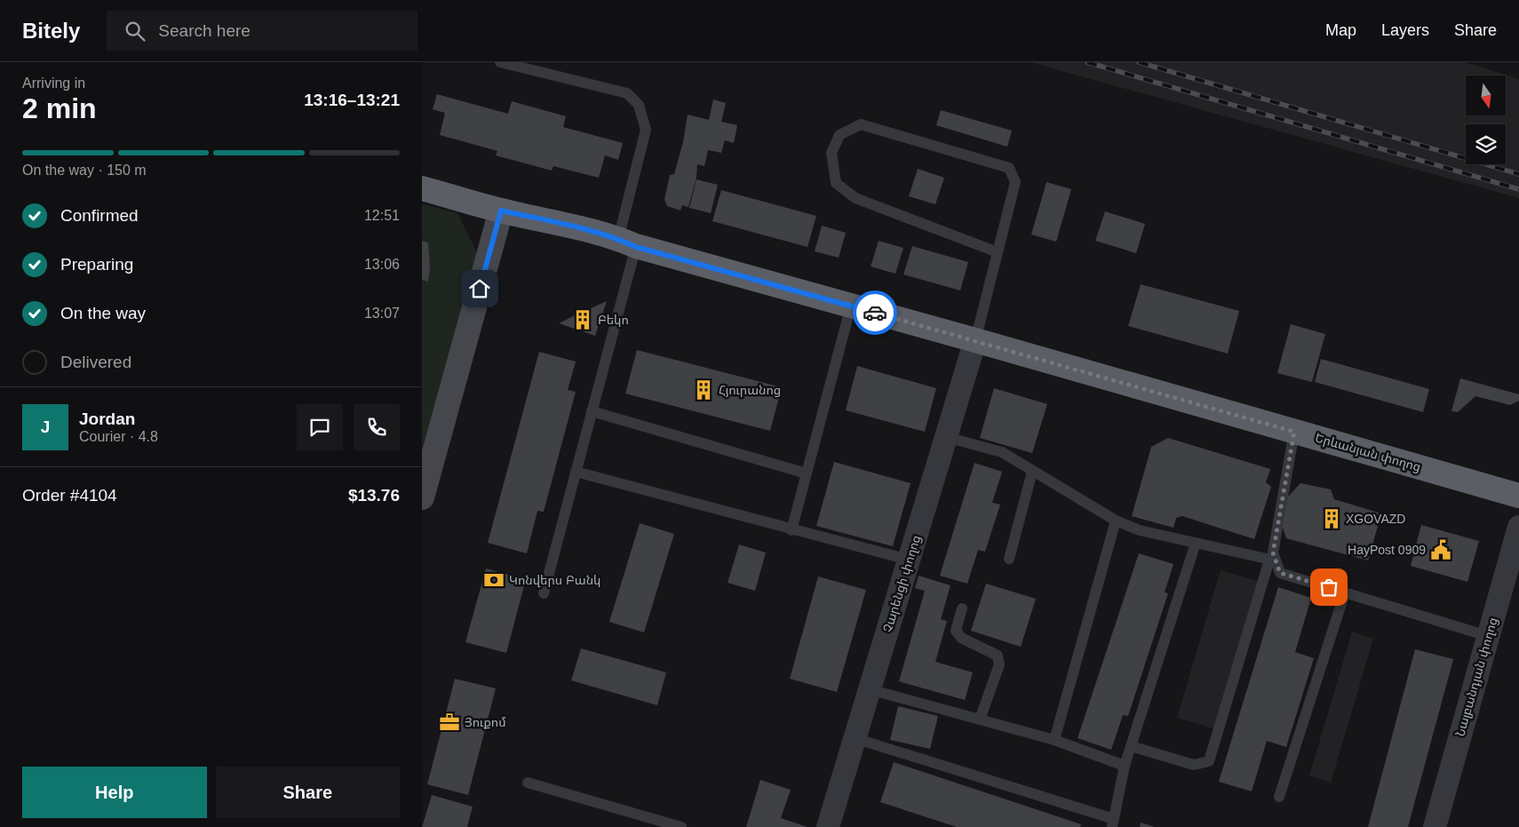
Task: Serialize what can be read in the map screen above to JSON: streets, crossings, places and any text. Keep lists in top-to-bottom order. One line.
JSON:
{"streets":{"highway":["Երևանյան փողոց"],"street":["Չարենցի փողոց","Նալբանդյան փողոց"]},"crossings":[["Երևանյան փողոց","Չարենցի փողոց"]],"places":{"building":["Բեկո","Հյուրանոց","XGOVAZD"],"public building":["HayPost 0909"],"bank":["Կոնվերս Բանկ"],"office":["Յուքոմ"]},"north":"bottom","page":{"header":"Bitely","search":"Search here","nav":["Map","Layers","Share"],"heading":["2 min","Arriving in","13:16–13:21"],"panel":["Jordan","Courier · 4.8","Order #4104","$13.76"],"bar":"On the way · 150 m","list":[["Confirmed","12:51"],["Preparing","13:06"],["On the way","13:07"],"Delivered"],"round":"J","buttons":["Help","Share"]}}
